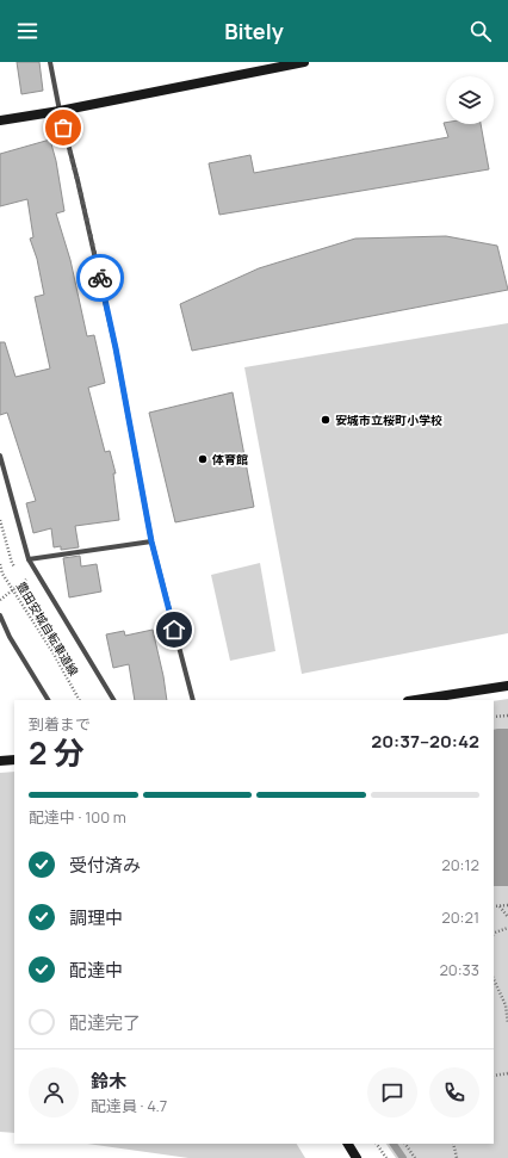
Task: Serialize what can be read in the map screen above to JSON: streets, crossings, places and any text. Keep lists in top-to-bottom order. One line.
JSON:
{"streets":{"path":["豊田安城自転車道線"]},"places":["安城市立桜町小学校","体育館"],"page":{"header":"Bitely","heading":["2 分","到着まで","20:37–20:42"],"panel":["鈴木","配達員 · 4.7"],"bar":"配達中 · 100 m","list":[["受付済み","20:12"],["調理中","20:21"],["配達中","20:33"],"配達完了"]}}
